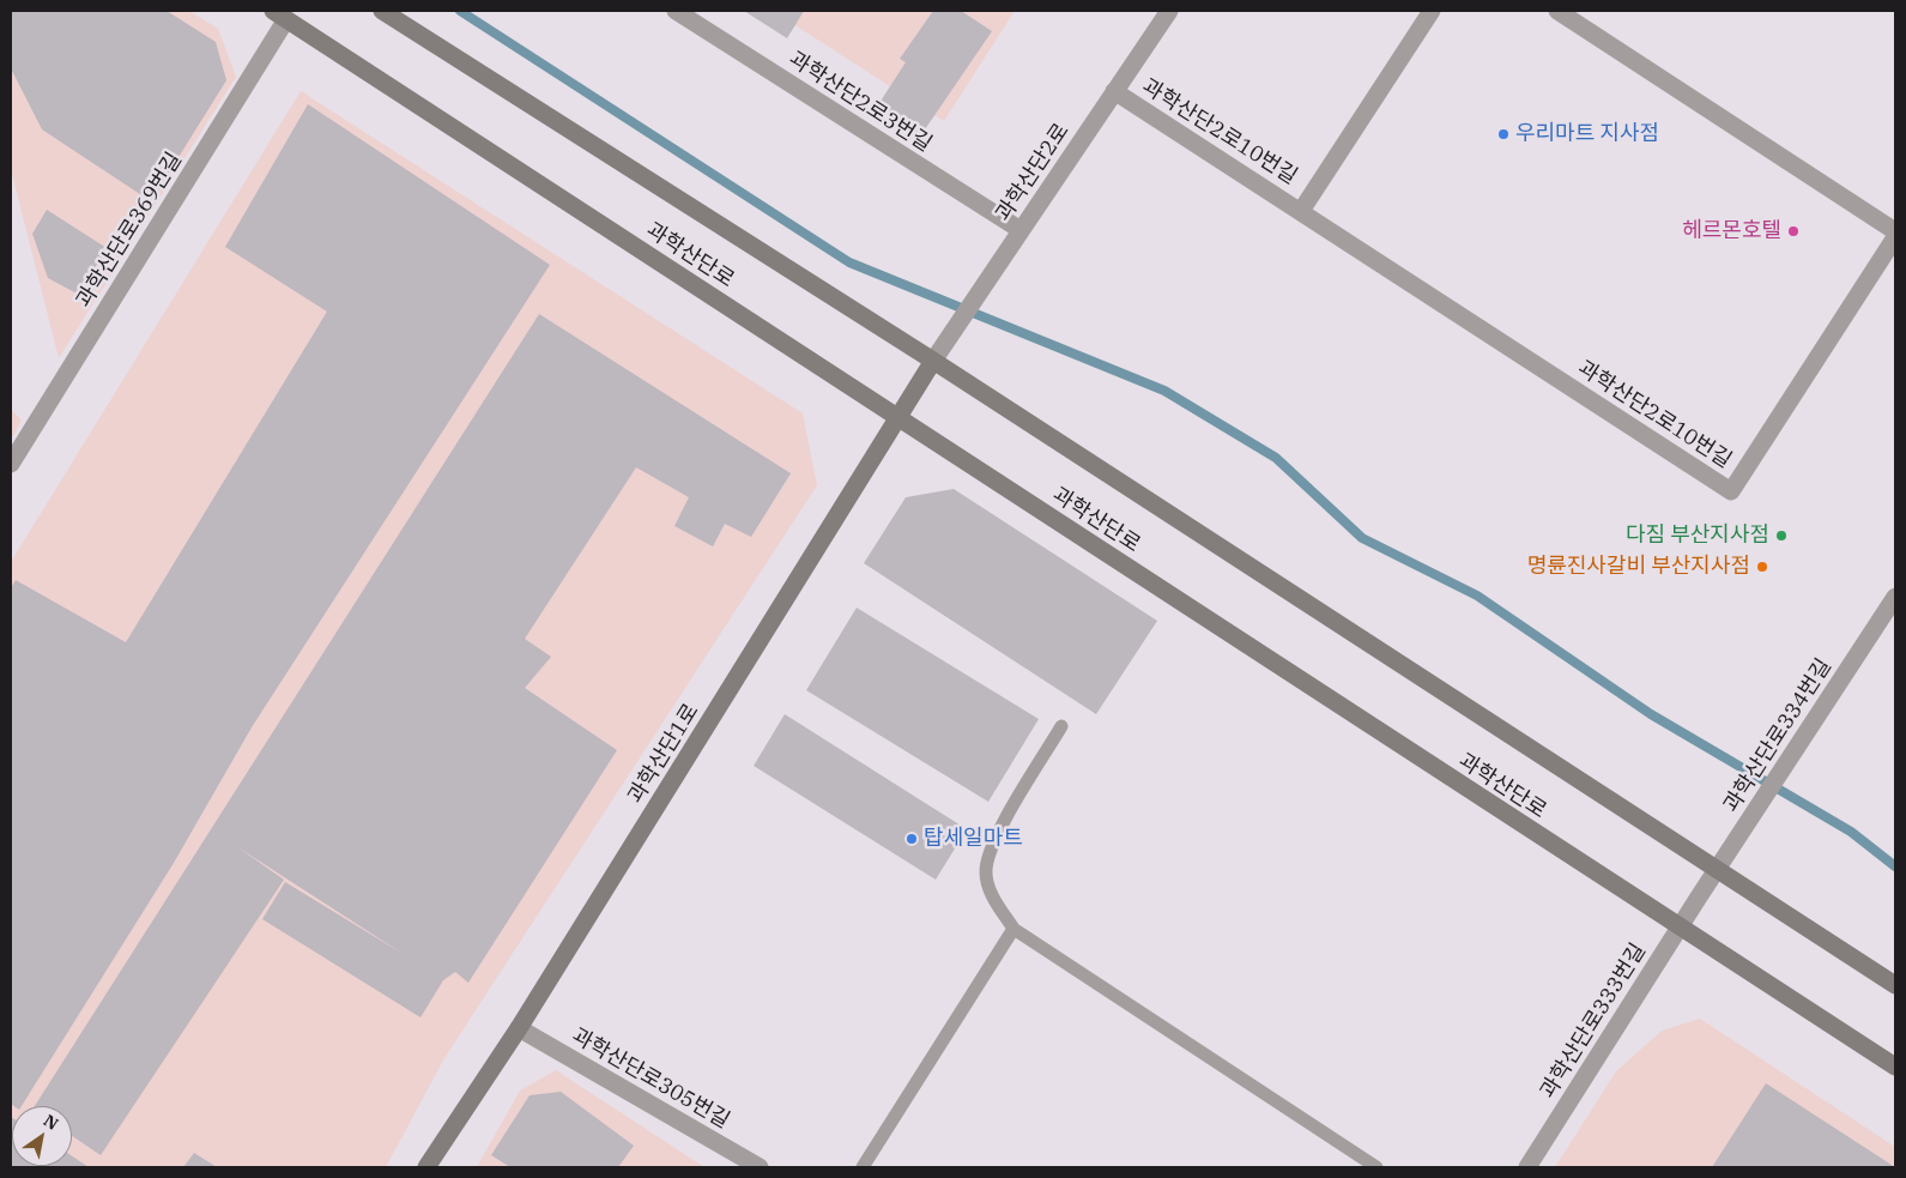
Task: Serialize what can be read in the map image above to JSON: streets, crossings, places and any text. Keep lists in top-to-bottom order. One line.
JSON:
{"streets":{"main road":["과학산단로","과학산단1로"],"street":["과학산단2로3번길","과학산단2로10번길","과학산단2로","과학산단로369번길","과학산단로334번길","과학산단로333번길","과학산단로305번길"]},"crossings":[["과학산단2로3번길","과학산단2로"],["과학산단2로10번길","과학산단2로"],["과학산단2로","과학산단로"],["과학산단2로","과학산단1로"],["과학산단로369번길","과학산단로"],["과학산단로","과학산단로334번길"],["과학산단로","과학산단1로"],["과학산단로","과학산단로333번길"],["과학산단로334번길","과학산단로333번길"],["과학산단1로","과학산단로305번길"]],"places":["우리마트 지사점","헤르몬호텔","다짐 부산지사점","명륜진사갈비 부산지사점","탑세일마트"],"north":"top right"}
